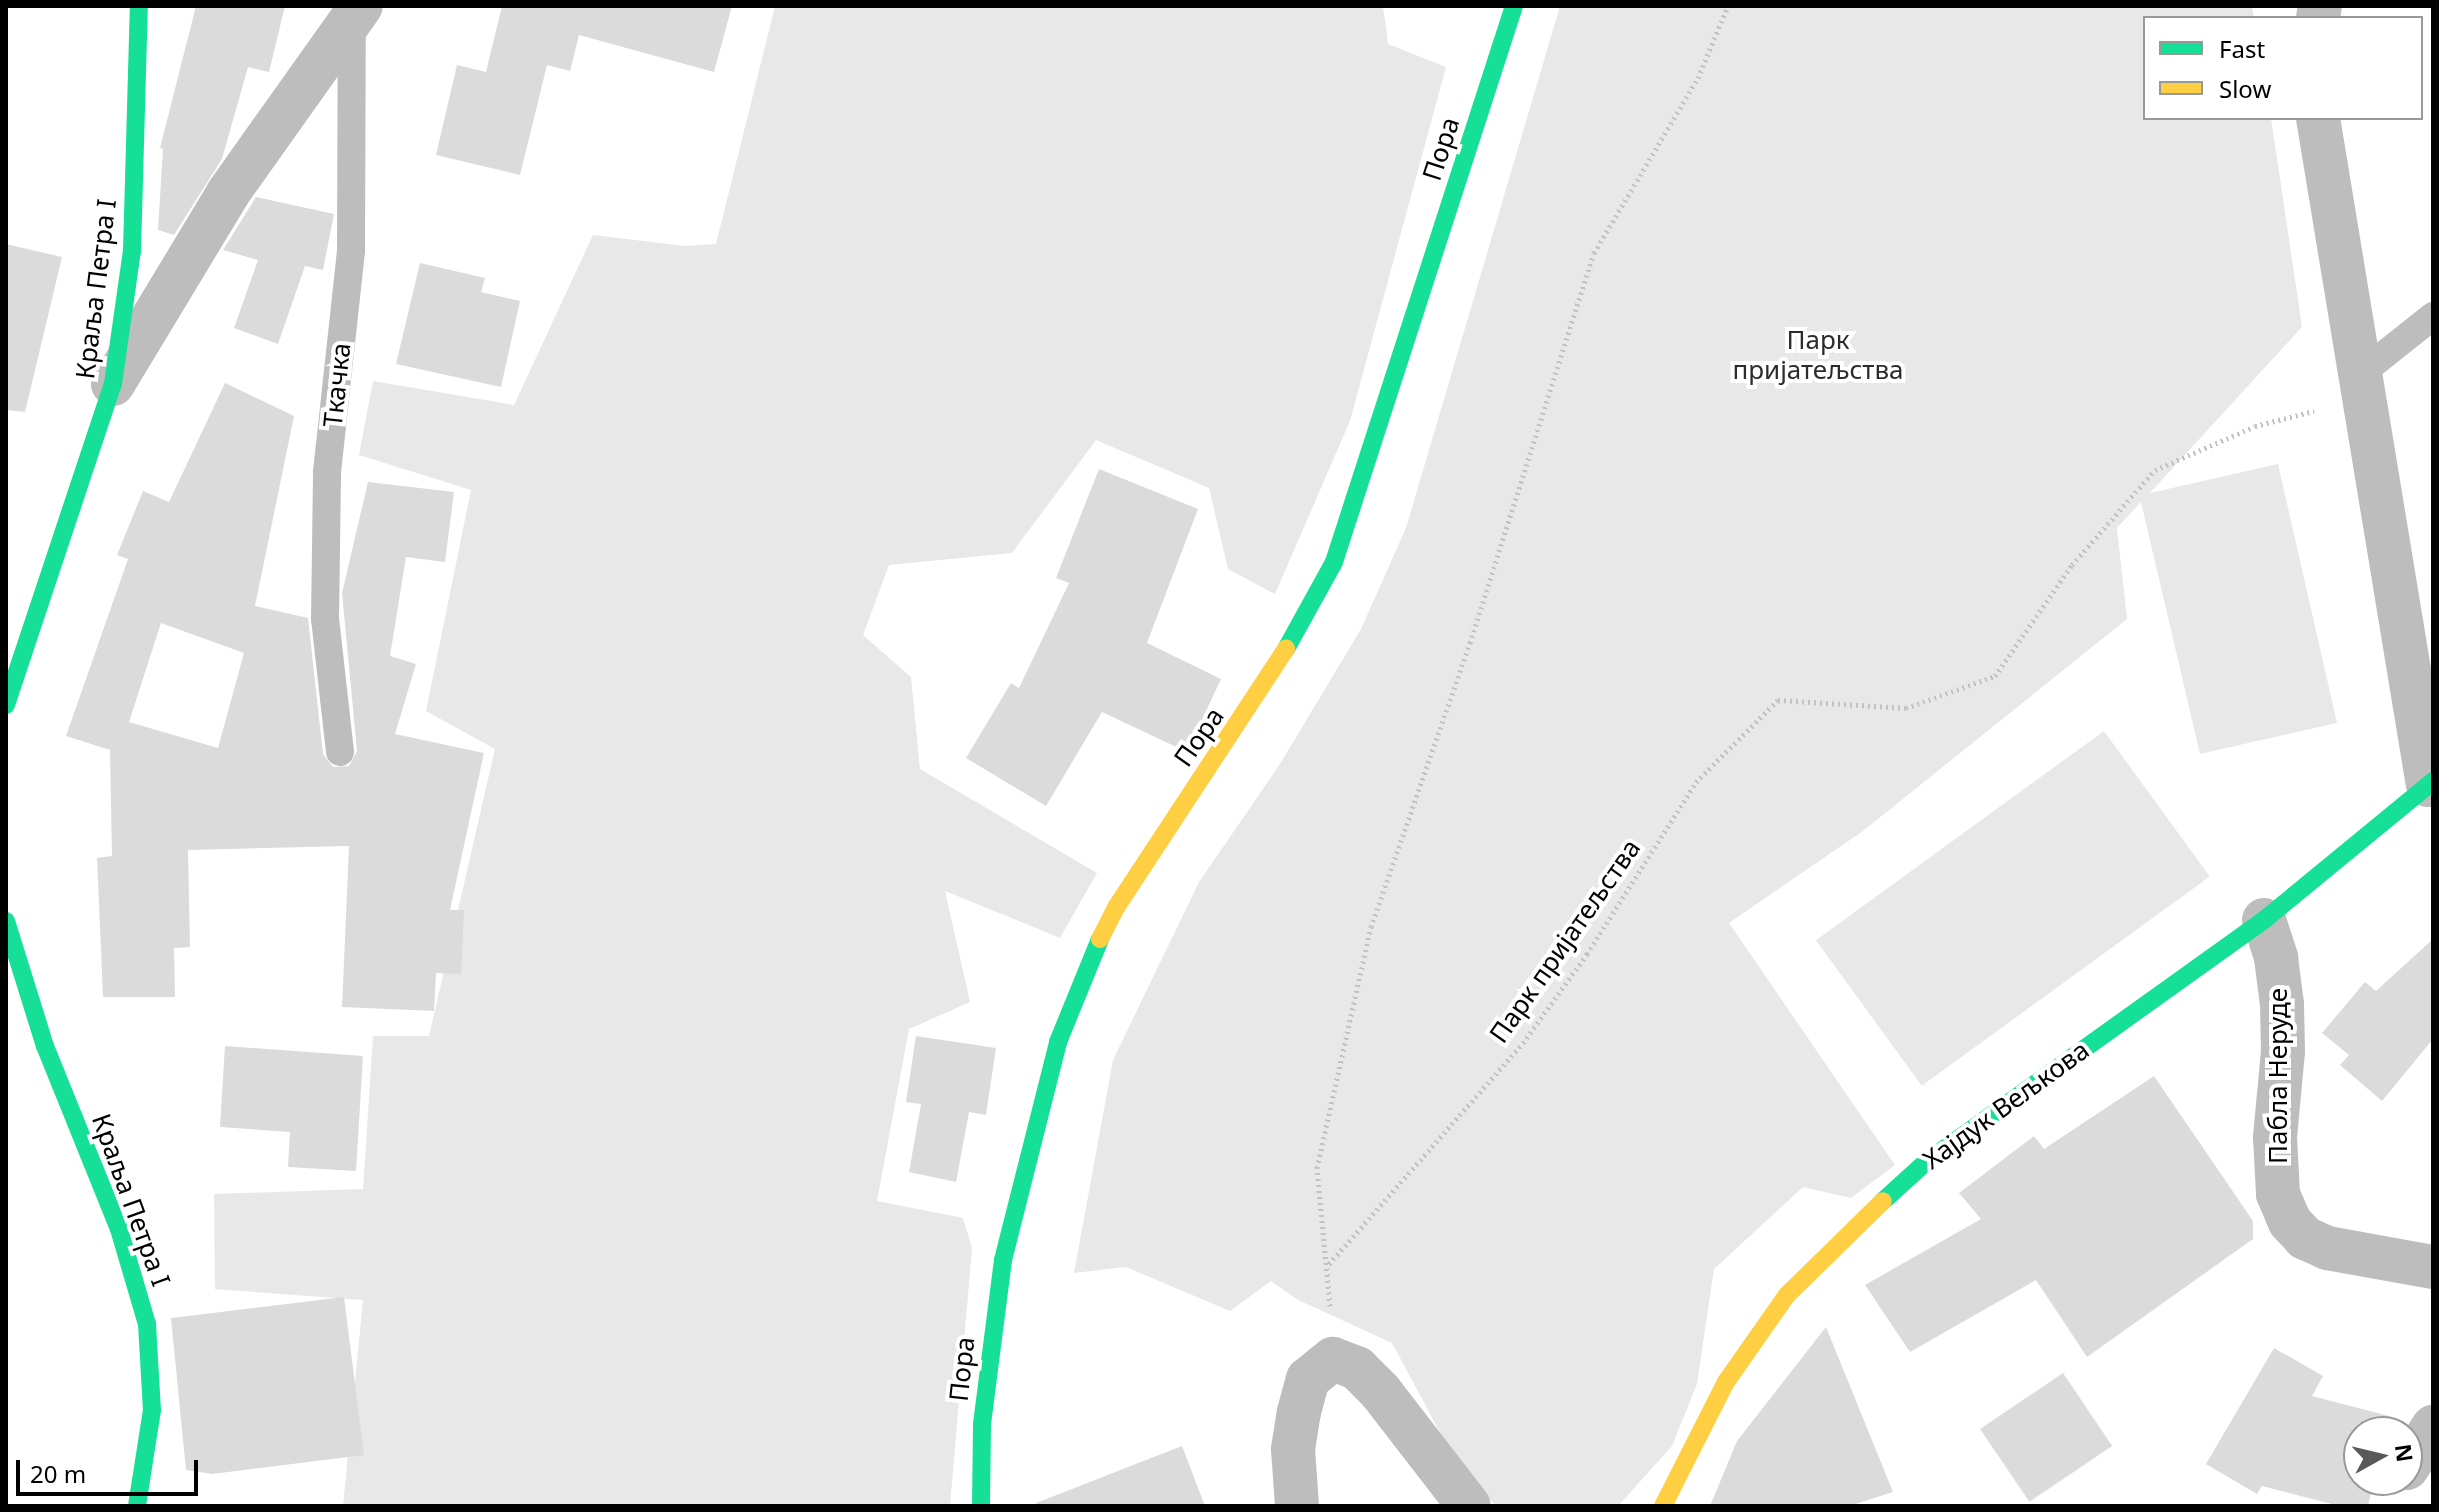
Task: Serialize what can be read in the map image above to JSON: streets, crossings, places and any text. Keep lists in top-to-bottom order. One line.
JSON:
{"streets":{"street":["Пора","Краља Петра I","Ткачка","Пабла Неруде","Хајдук Вељкова"],"path":["Парк пријатељства"]},"crossings":[["Краља Петра I","Ткачка"],["Пабла Неруде","Хајдук Вељкова"]],"parks":["Парк пријатељства"],"legend":["Fast","Slow"],"scale_bar":"20 m","north":"right"}
